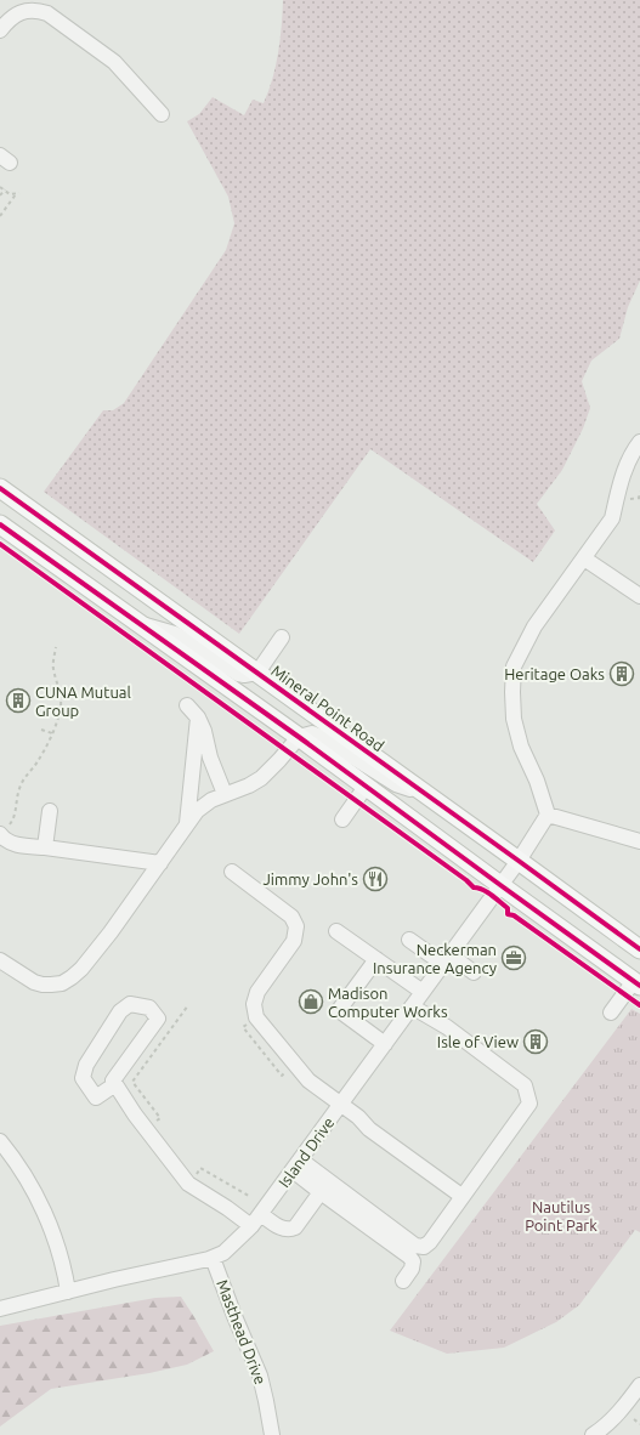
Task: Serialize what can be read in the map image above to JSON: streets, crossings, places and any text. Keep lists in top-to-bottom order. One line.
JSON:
{"streets":{"main road":["Mineral Point Road"],"street":["Island Drive","Masthead Drive"]},"crossings":[["Mineral Point Road","Island Drive"],["Island Drive","Masthead Drive"]],"parks":["Nautilus Point Park"],"places":{"building":["Heritage Oaks","CUNA Mutual Group","Isle of View"],"restaurant":["Jimmy John's"],"office":["Neckerman Insurance Agency"],"shop":["Madison Computer Works"]}}
